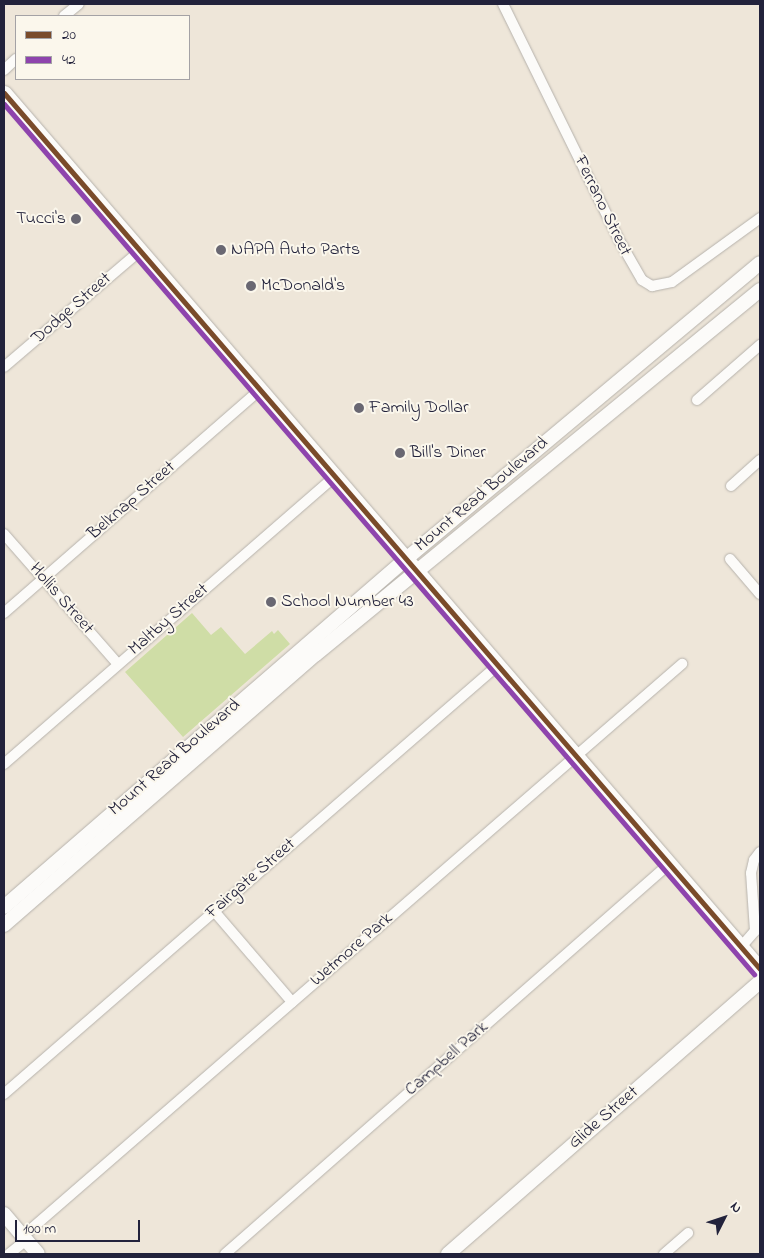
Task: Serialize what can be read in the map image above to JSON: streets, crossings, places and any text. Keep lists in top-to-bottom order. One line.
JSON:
{"streets":{"main road":["Mount Read Boulevard","Glide Street"],"street":["Ferrano Street","Dodge Street","Belknap Street","Hollis Street","Maltby Street","Fairgate Street","Wetmore Park","Campbell Park"]},"crossings":[["Belknap Street","Hollis Street"],["Hollis Street","Maltby Street"]],"places":["Tucci's","NAPA Auto Parts","McDonald's","Family Dollar","Bill's Diner","School Number 43"],"lines":["transit line 20","transit line 42"],"legend":["20","42"],"scale_bar":"100 m","north":"top right"}
